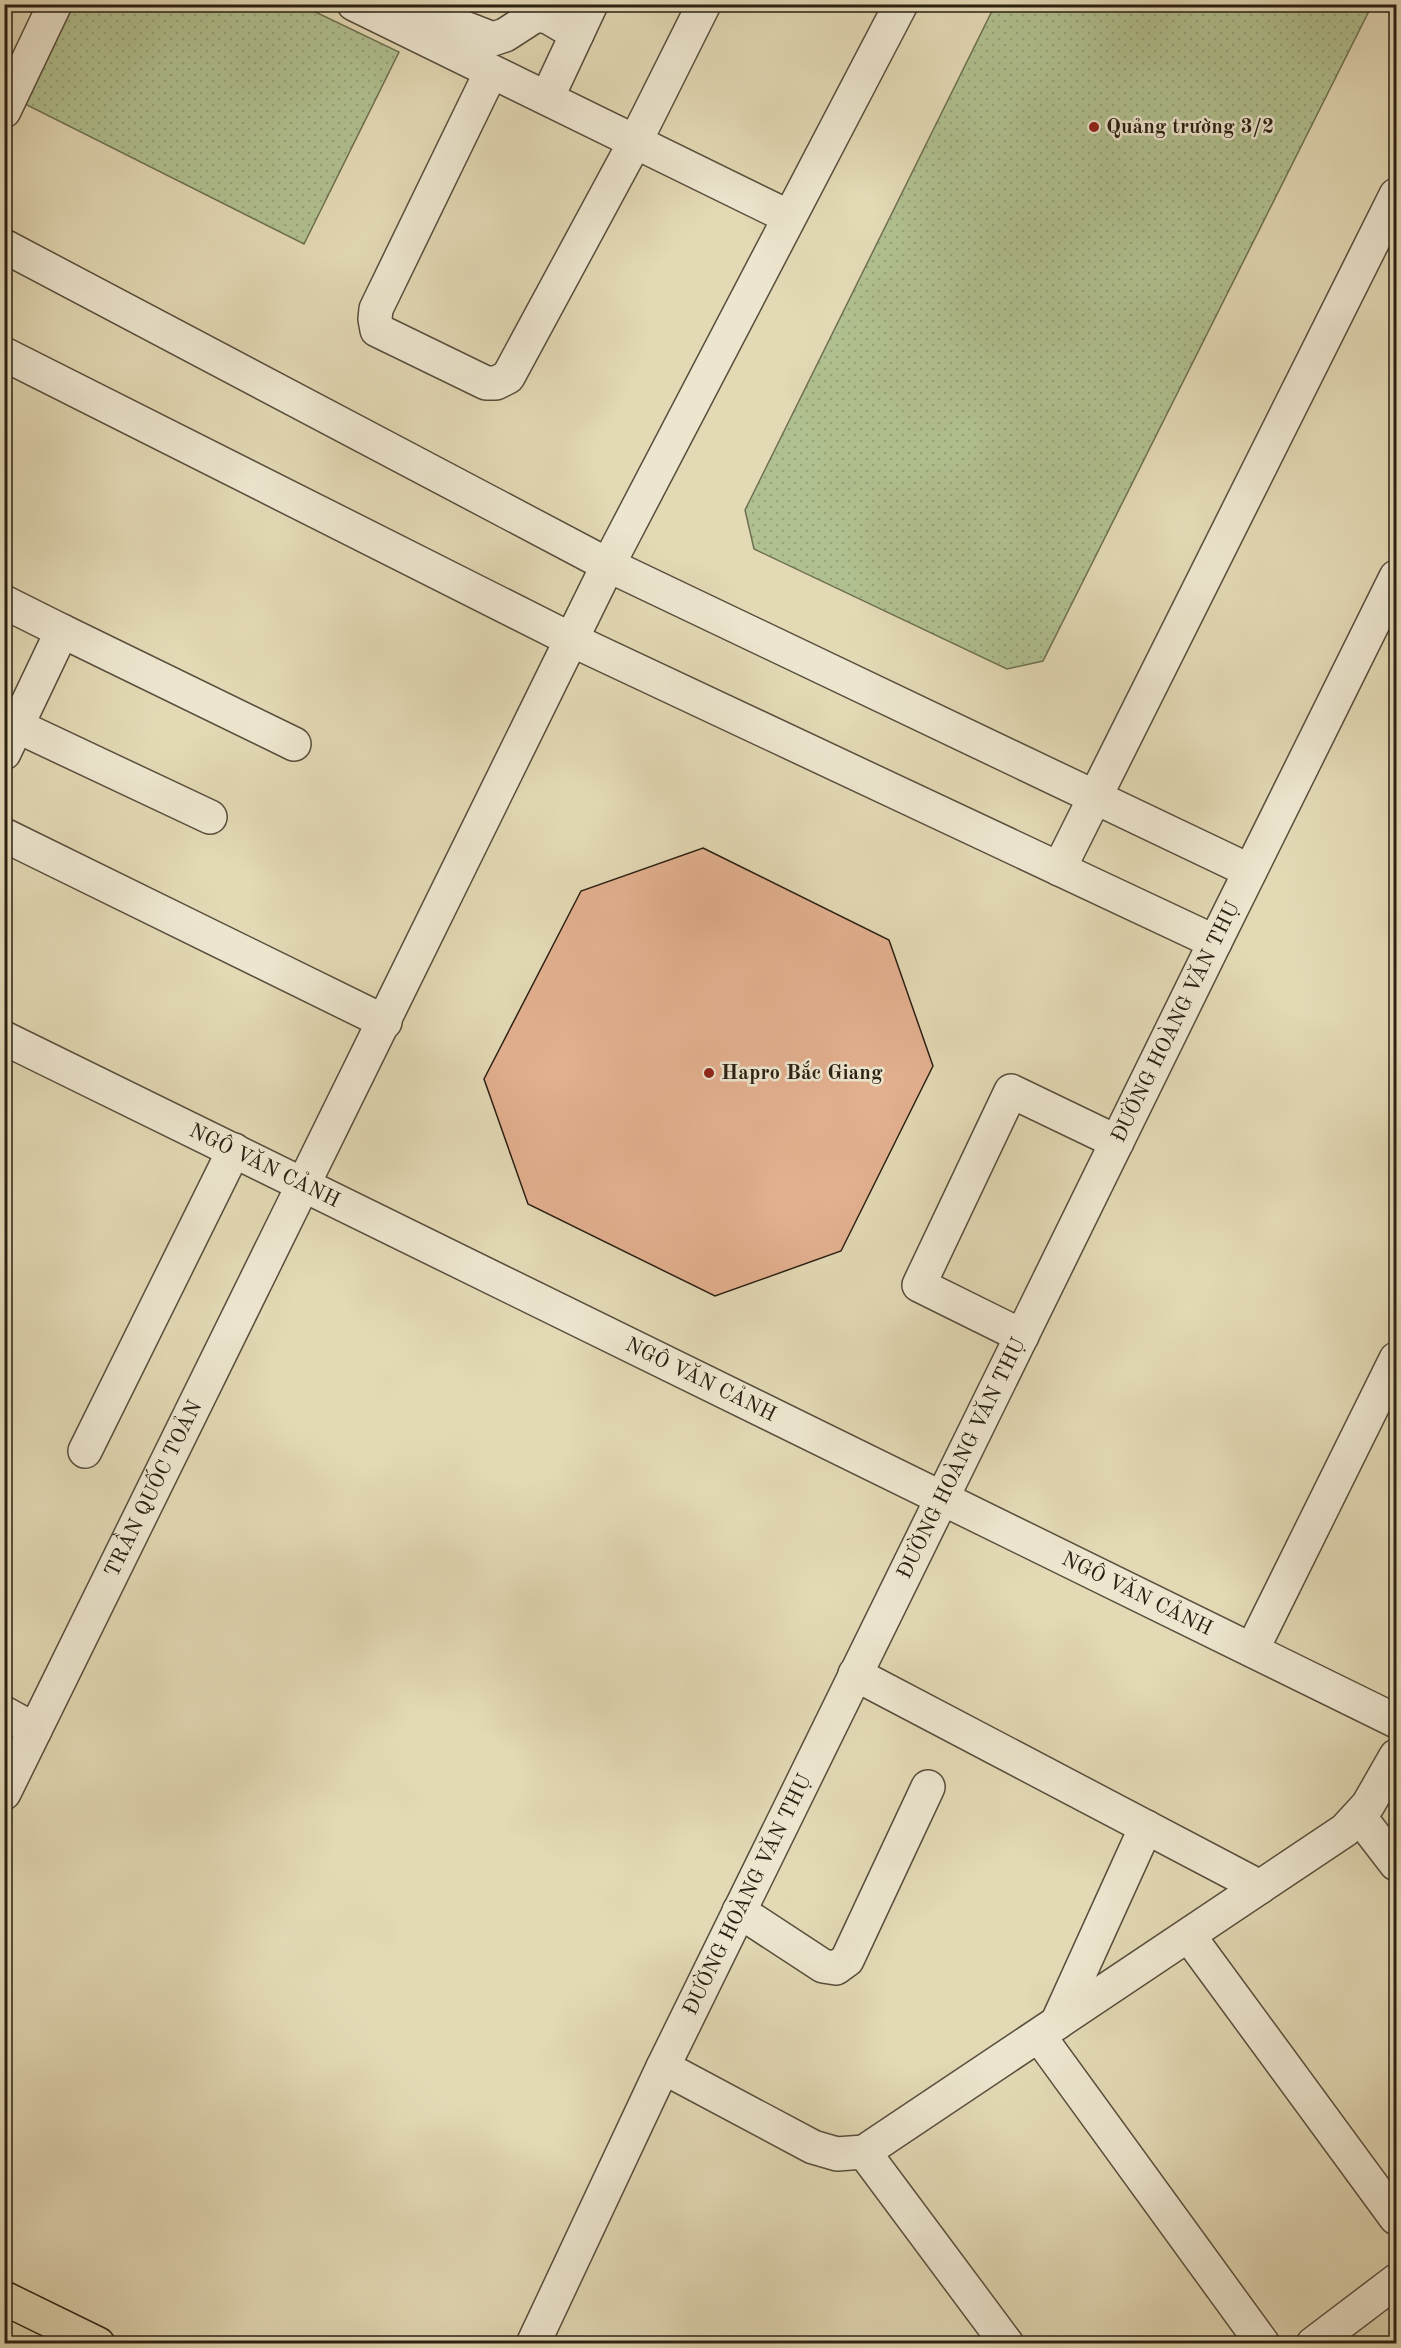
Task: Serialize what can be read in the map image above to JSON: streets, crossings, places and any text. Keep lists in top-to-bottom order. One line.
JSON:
{"streets":{"street":["ĐƯỜNG HOÀNG VĂN THỤ","NGÔ VĂN CẢNH","TRẦN QUỐC TOẢN"]},"crossings":[["ĐƯỜNG HOÀNG VĂN THỤ","NGÔ VĂN CẢNH"],["NGÔ VĂN CẢNH","TRẦN QUỐC TOẢN"]],"places":["Quảng trường 3/2","Hapro Bắc Giang"]}
